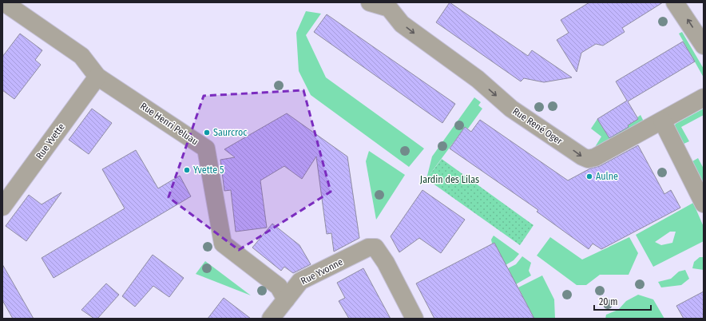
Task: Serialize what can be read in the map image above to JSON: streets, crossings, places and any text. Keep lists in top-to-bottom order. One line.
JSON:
{"streets":{"street":["Rue Henri Peluau","Rue René Oger","Rue Yvette","Rue Yvonne"]},"crossings":[["Rue Henri Peluau","Rue Yvette"],["Rue Henri Peluau","Rue Yvonne"]],"one_way":["Rue René Oger"],"parks":["Jardin des Lilas"],"places":["Saurcroc","Yvette 5","Aulne"],"scale_bar":"20 m"}
